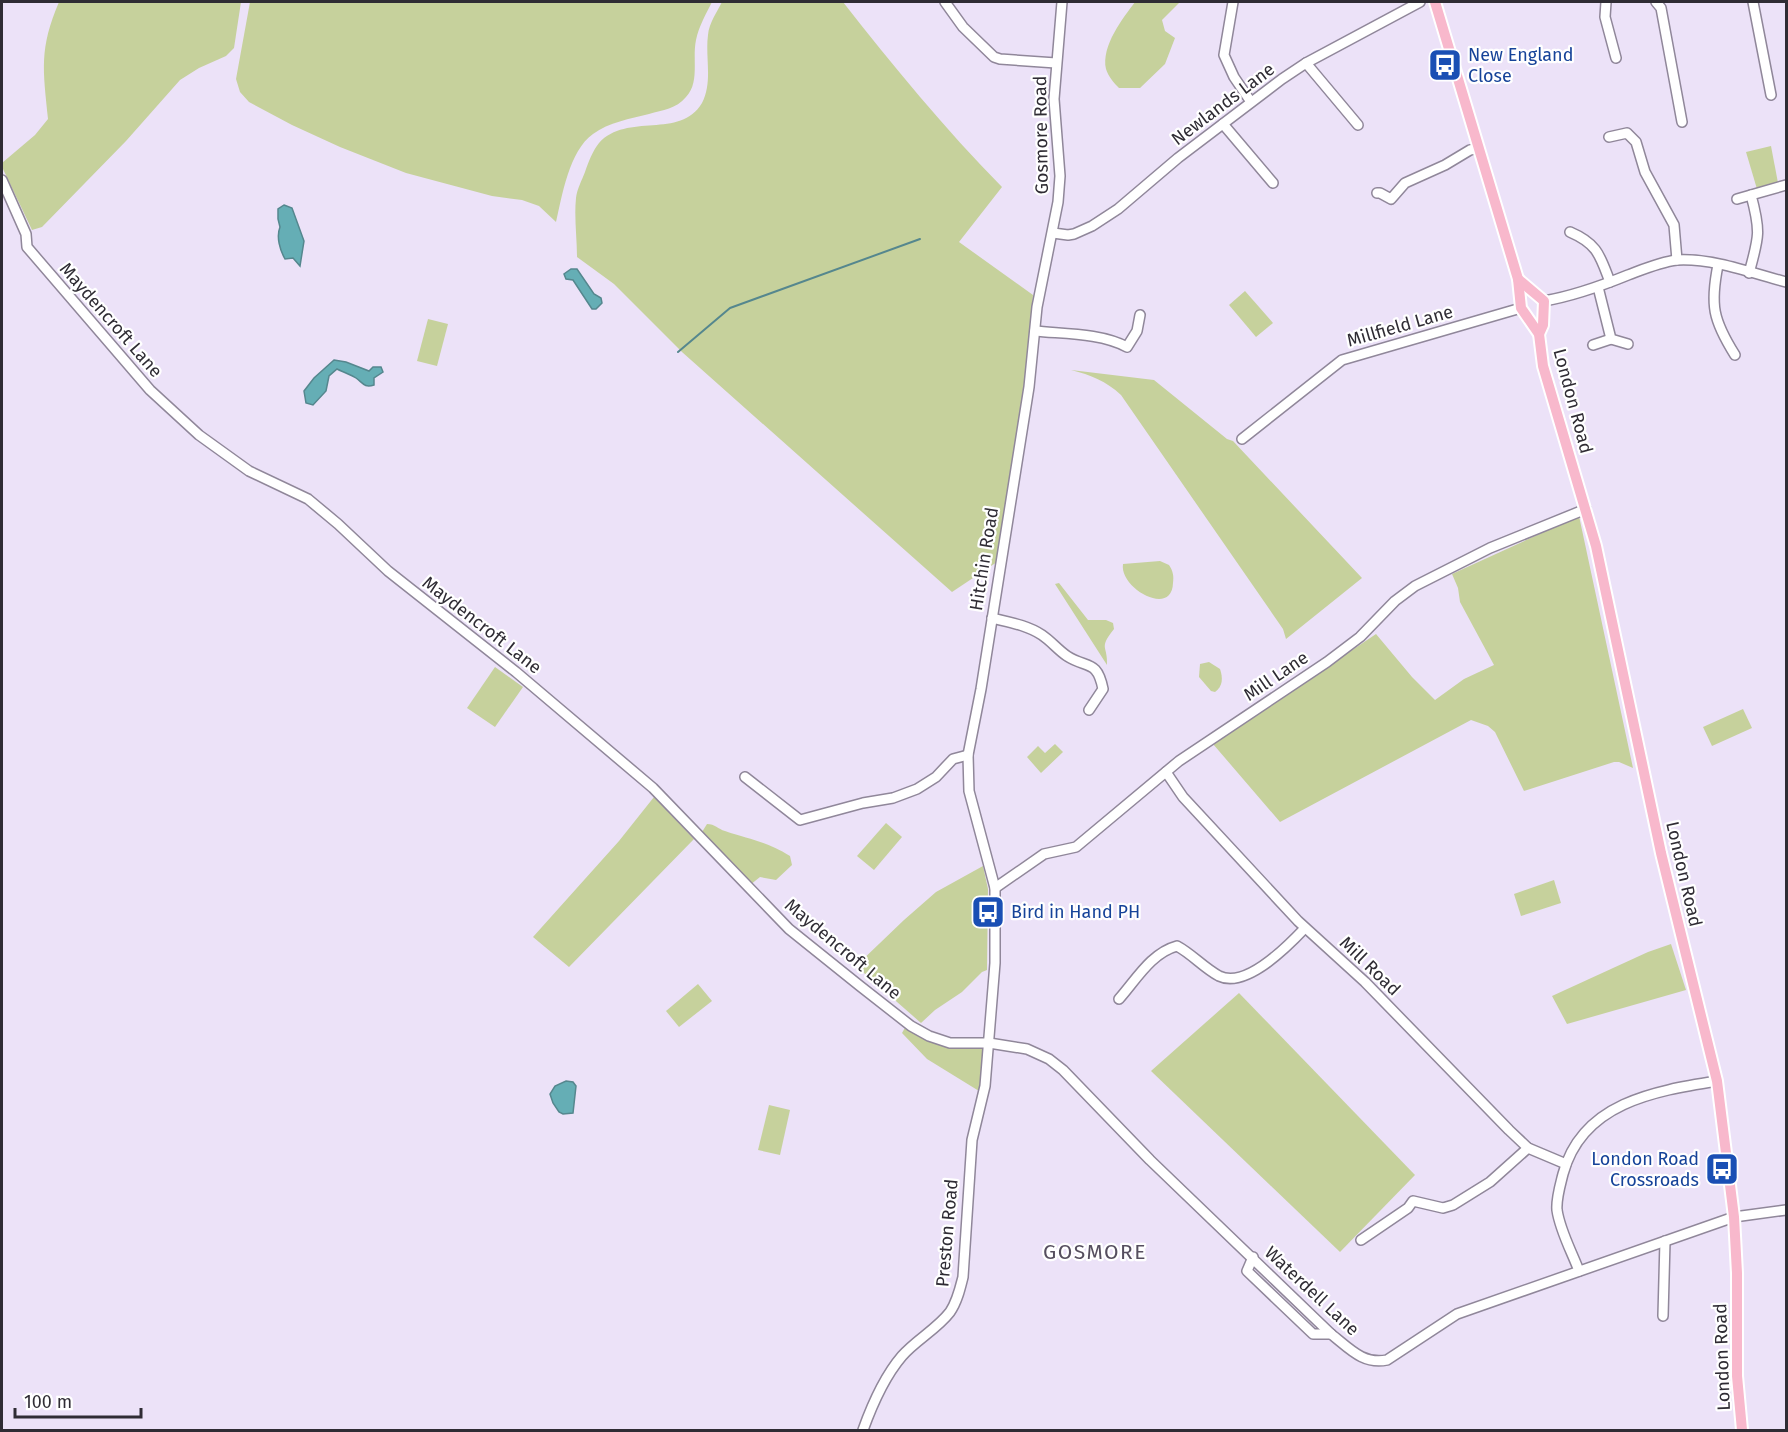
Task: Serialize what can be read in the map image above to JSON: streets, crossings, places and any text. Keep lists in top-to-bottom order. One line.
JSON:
{"streets":{"main road":["London Road"],"street":["Newlands Lane","Gosmore Road","Maydencroft Lane","Millfield Lane","Hitchin Road","Mill Lane","Mill Road","Preston Road","Waterdell Lane"]},"crossings":[["Newlands Lane","Gosmore Road"],["Newlands Lane","Hitchin Road"],["Gosmore Road","Hitchin Road"],["Maydencroft Lane","Preston Road"],["Maydencroft Lane","Waterdell Lane"],["Millfield Lane","London Road"],["London Road","Mill Lane"],["London Road","Waterdell Lane"],["Hitchin Road","Mill Lane"],["Hitchin Road","Preston Road"],["Mill Lane","Mill Road"],["Mill Lane","Preston Road"],["Preston Road","Waterdell Lane"]],"districts":["GOSMORE"],"places":{"bus stop":["New England Close","Bird in Hand PH","London Road Crossroads"]},"scale_bar":"100 m"}
